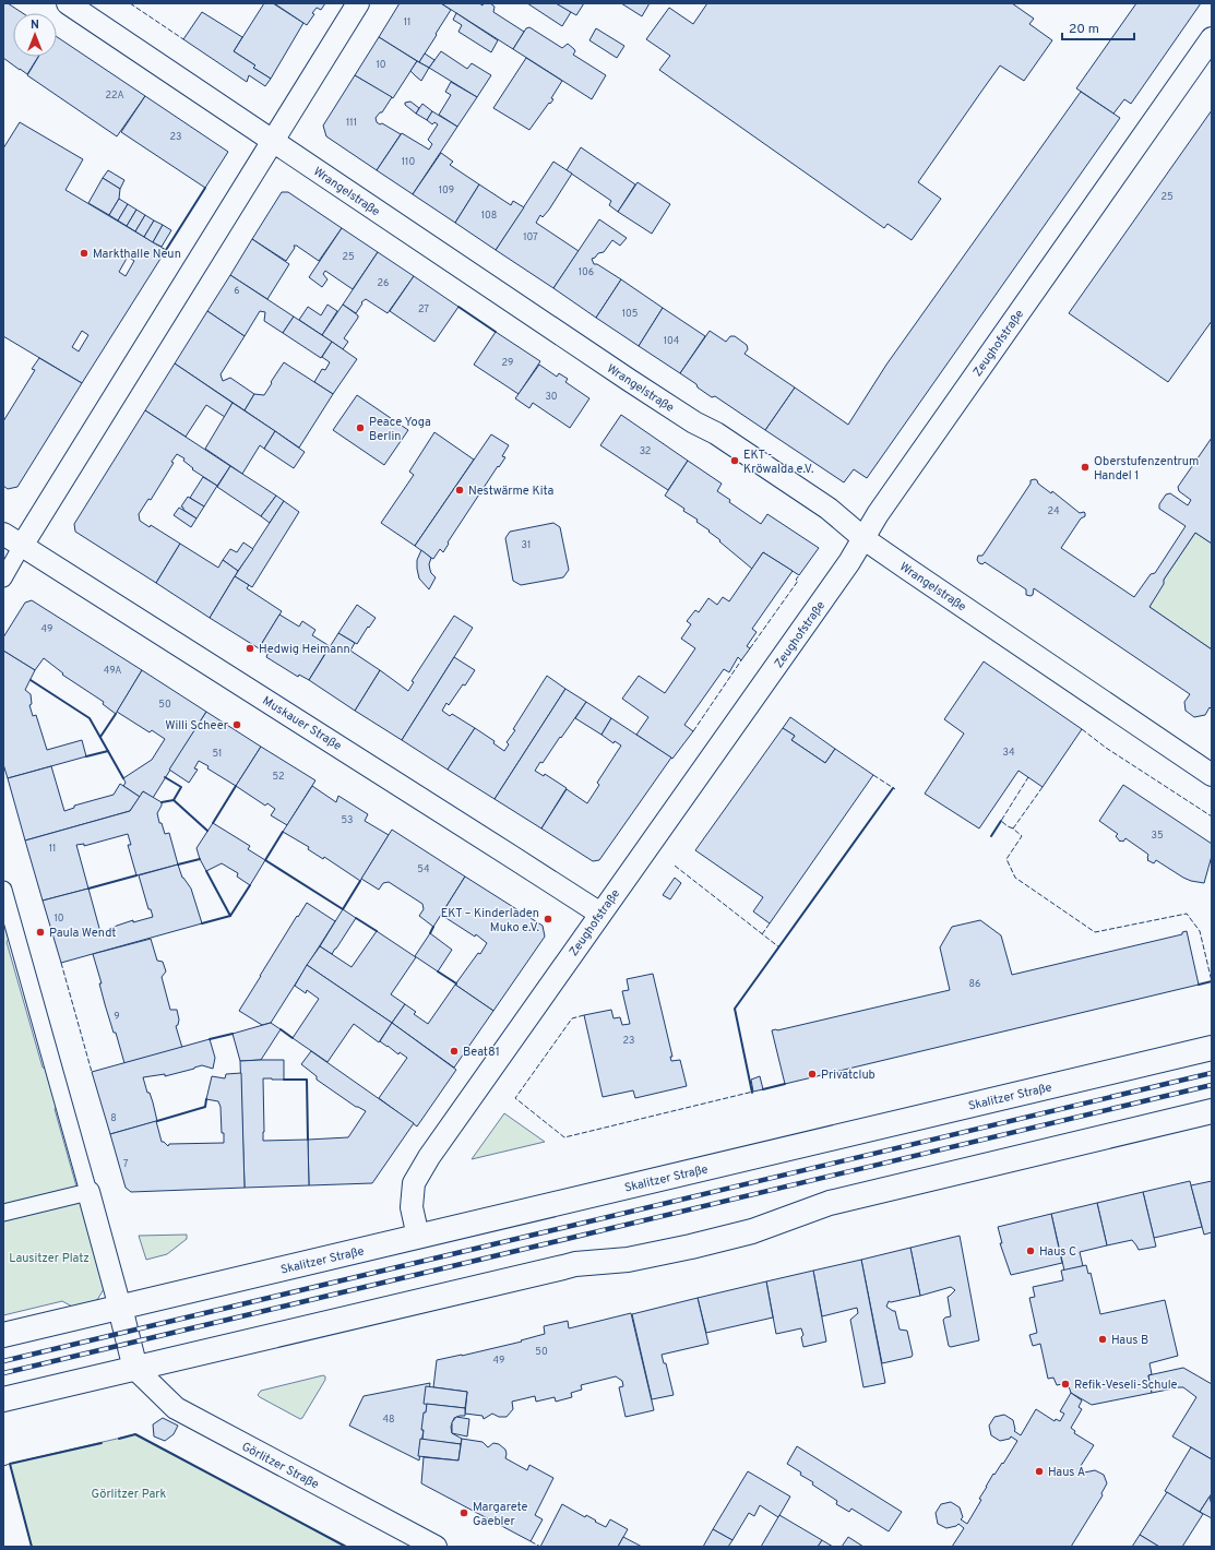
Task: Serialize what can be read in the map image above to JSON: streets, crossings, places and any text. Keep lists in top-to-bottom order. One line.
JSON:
{"streets":{"main road":["Skalitzer Straße"],"street":["Wrangelstraße","Zeughofstraße","Muskauer Straße","Görlitzer Straße"]},"crossings":[["Wrangelstraße","Zeughofstraße"],["Zeughofstraße","Muskauer Straße"],["Zeughofstraße","Skalitzer Straße"]],"parks":["Lausitzer Platz","Görlitzer Park"],"places":["Markthalle Neun","Peace Yoga Berlin","EKT - Kröwalda e.V.","Oberstufenzentrum Handel 1","Nestwärme Kita","Hedwig Heimann","Willi Scheer","EKT – Kinderladen Muko e.V.","Paula Wendt","Beat81","Privatclub","Haus C","Haus B","Refik-Veseli-Schule","Haus A","Margarete Gaebler"],"house_numbers":["11","10","22A","111","23","110","109","25","108","107","25","106","26","6","27","105","104","29","30","32","24","31","49","49A","50","34","51","52","53","35","11","54","10","86","9","23","8","7","50","49","48"],"scale_bar":"20 m","north":"top"}
